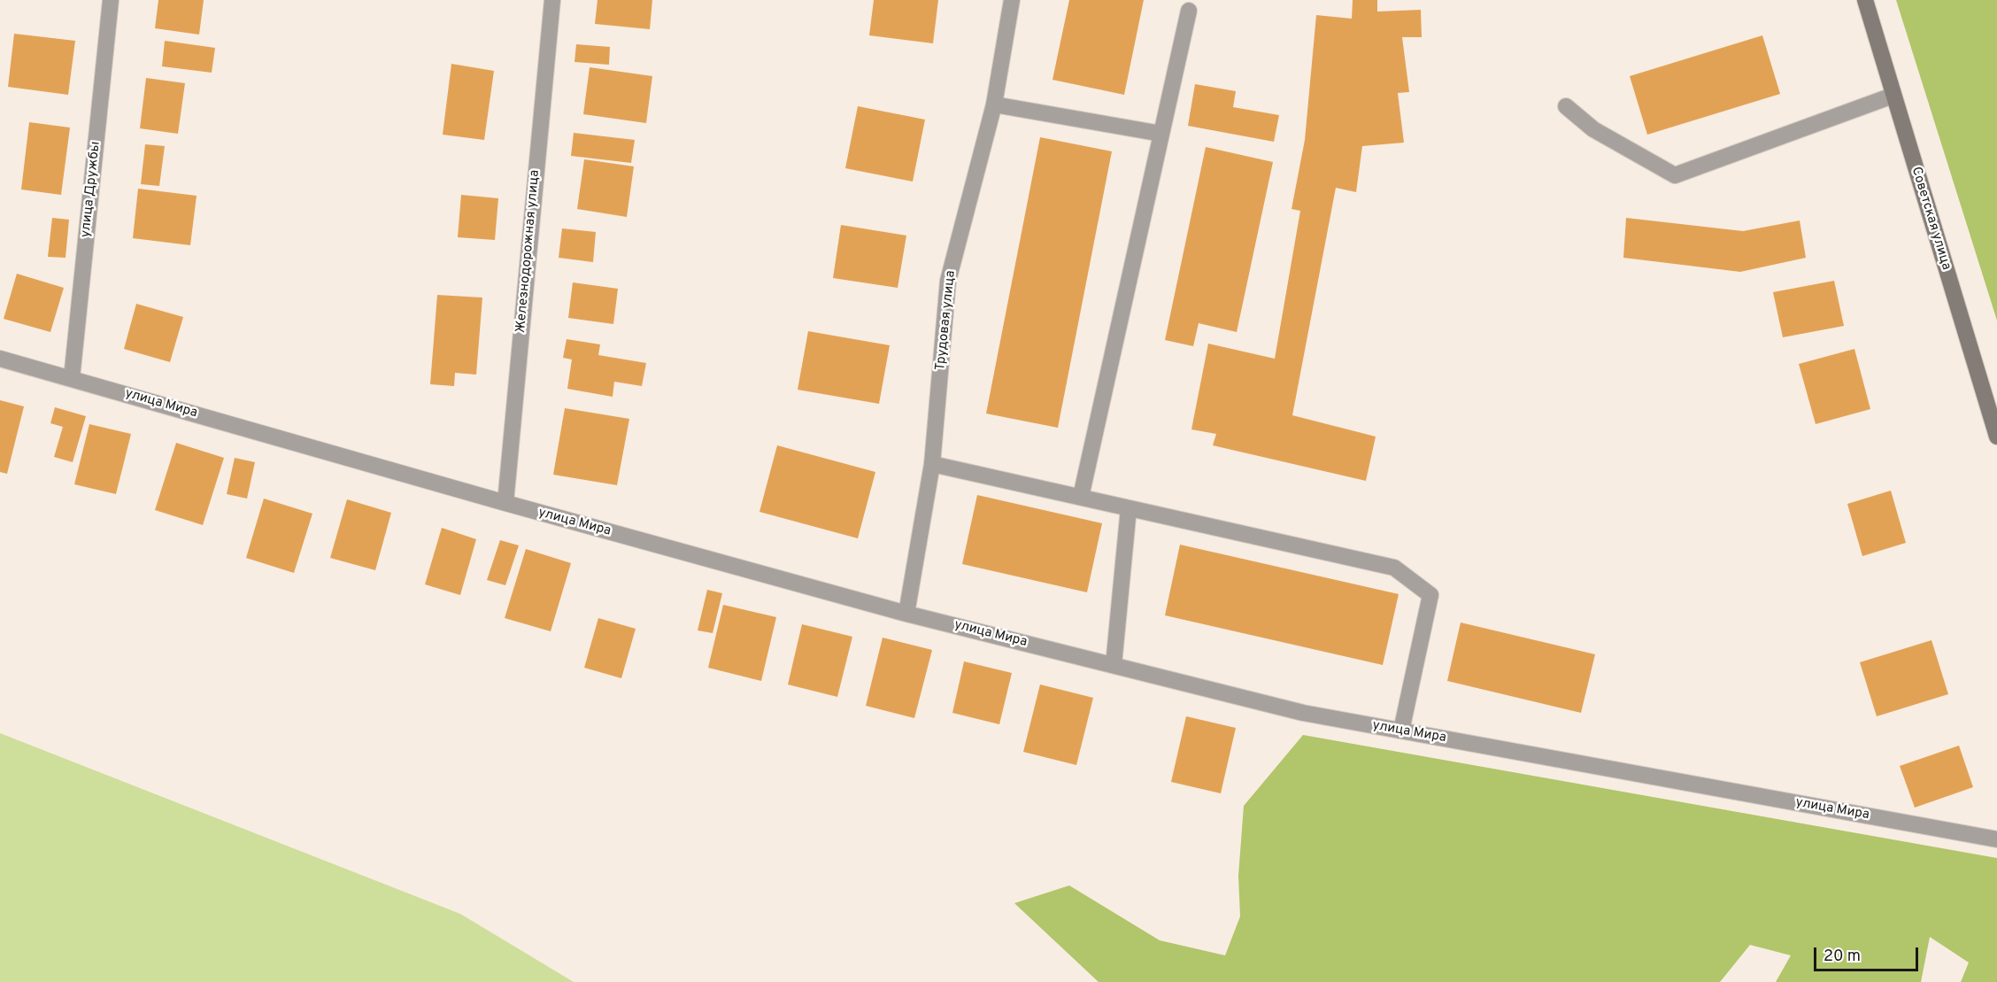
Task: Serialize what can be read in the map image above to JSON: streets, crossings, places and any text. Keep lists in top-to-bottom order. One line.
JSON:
{"streets":{"main road":["Советская улица"],"street":["улица Дружбы","Железнодорожная улица","Трудовая улица","улица Мира"]},"crossings":[["улица Дружбы","улица Мира"],["Железнодорожная улица","улица Мира"],["Трудовая улица","улица Мира"]],"scale_bar":"20 m"}
